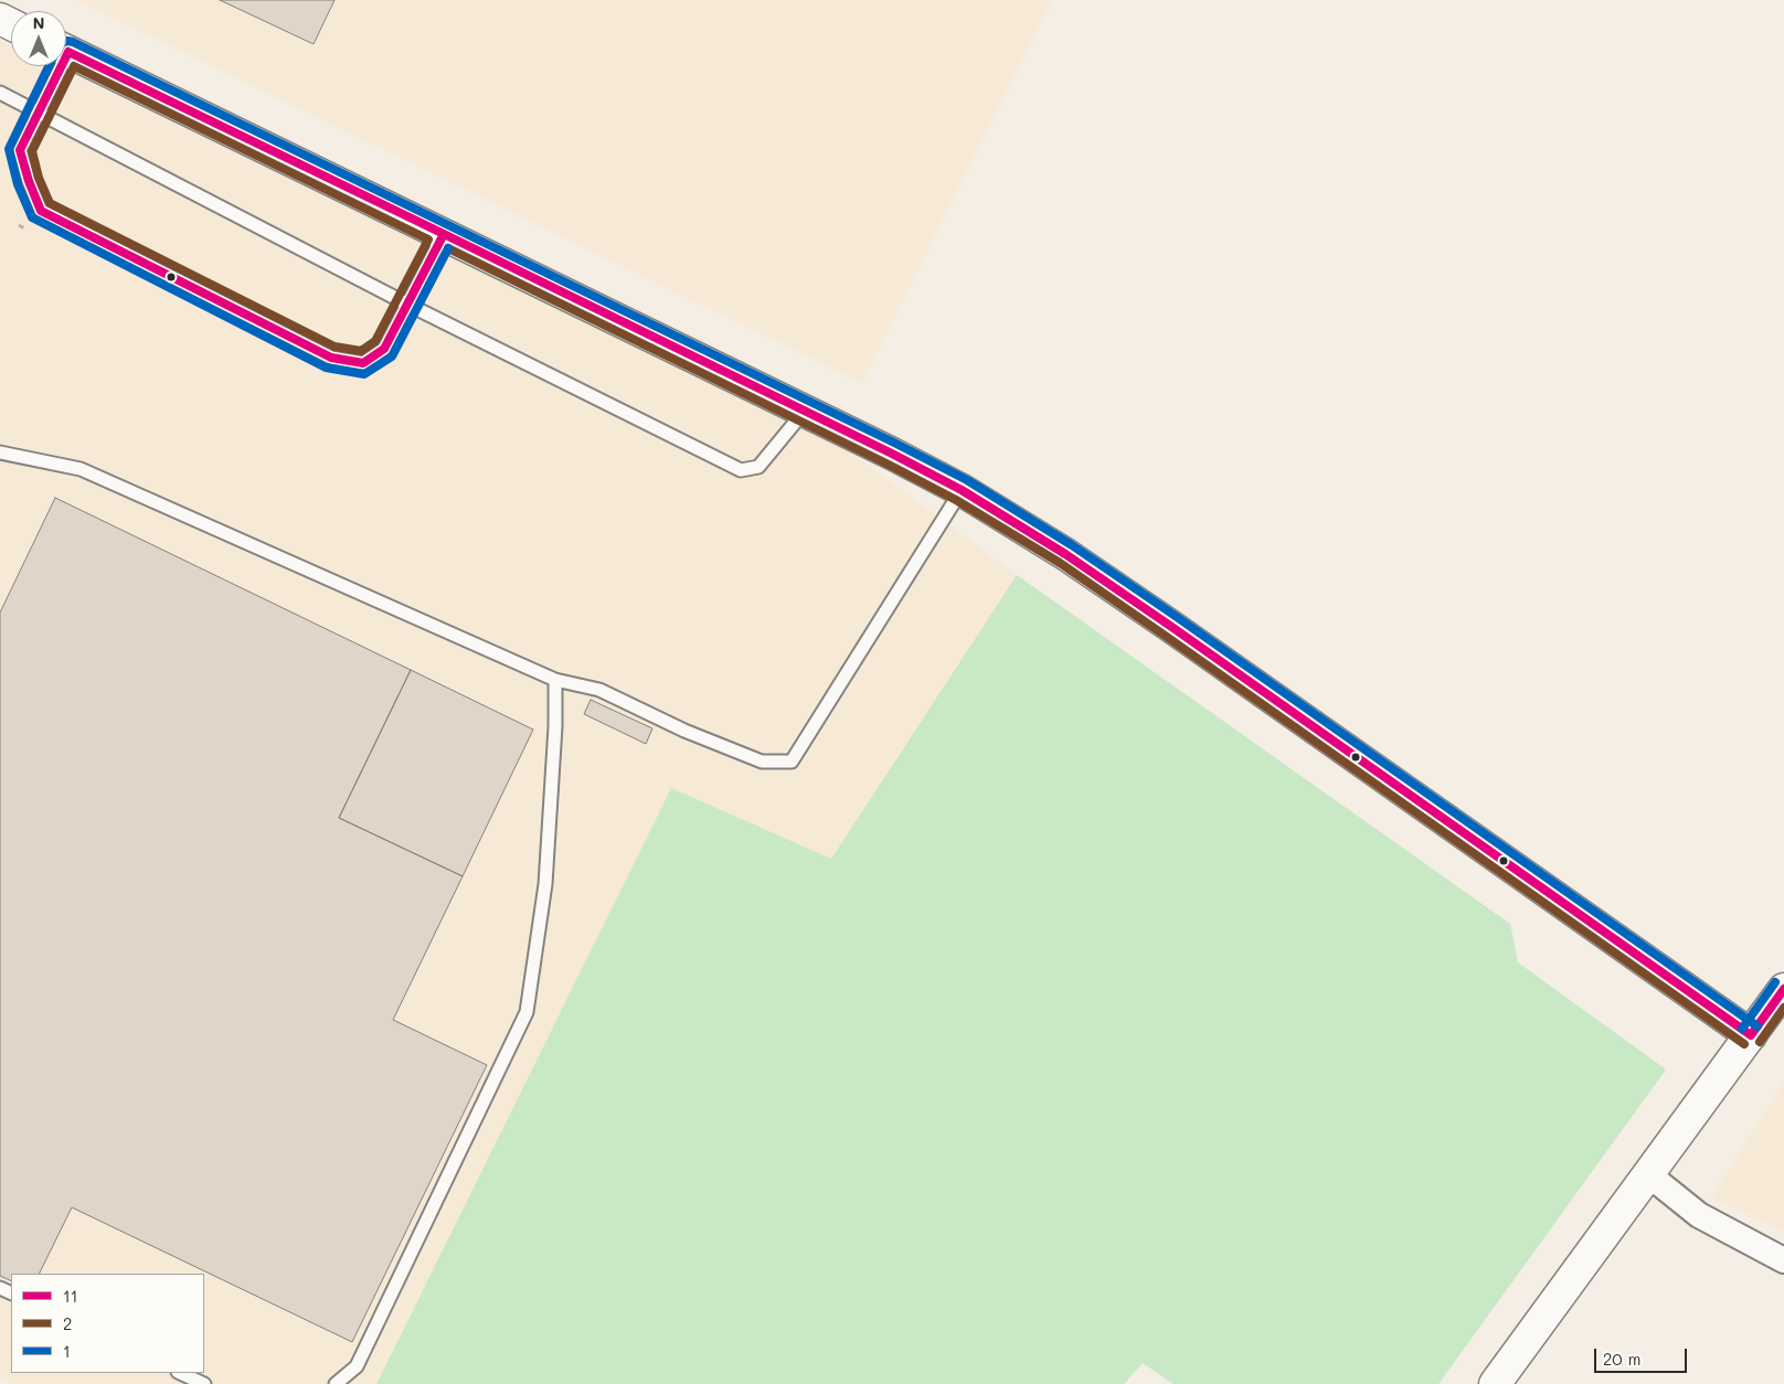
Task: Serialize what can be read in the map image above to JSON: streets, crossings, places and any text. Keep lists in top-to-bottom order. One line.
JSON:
{"lines":["transit line 1","transit line 11","transit line 2"],"legend":["11","2","1"],"scale_bar":"20 m","north":"top"}
